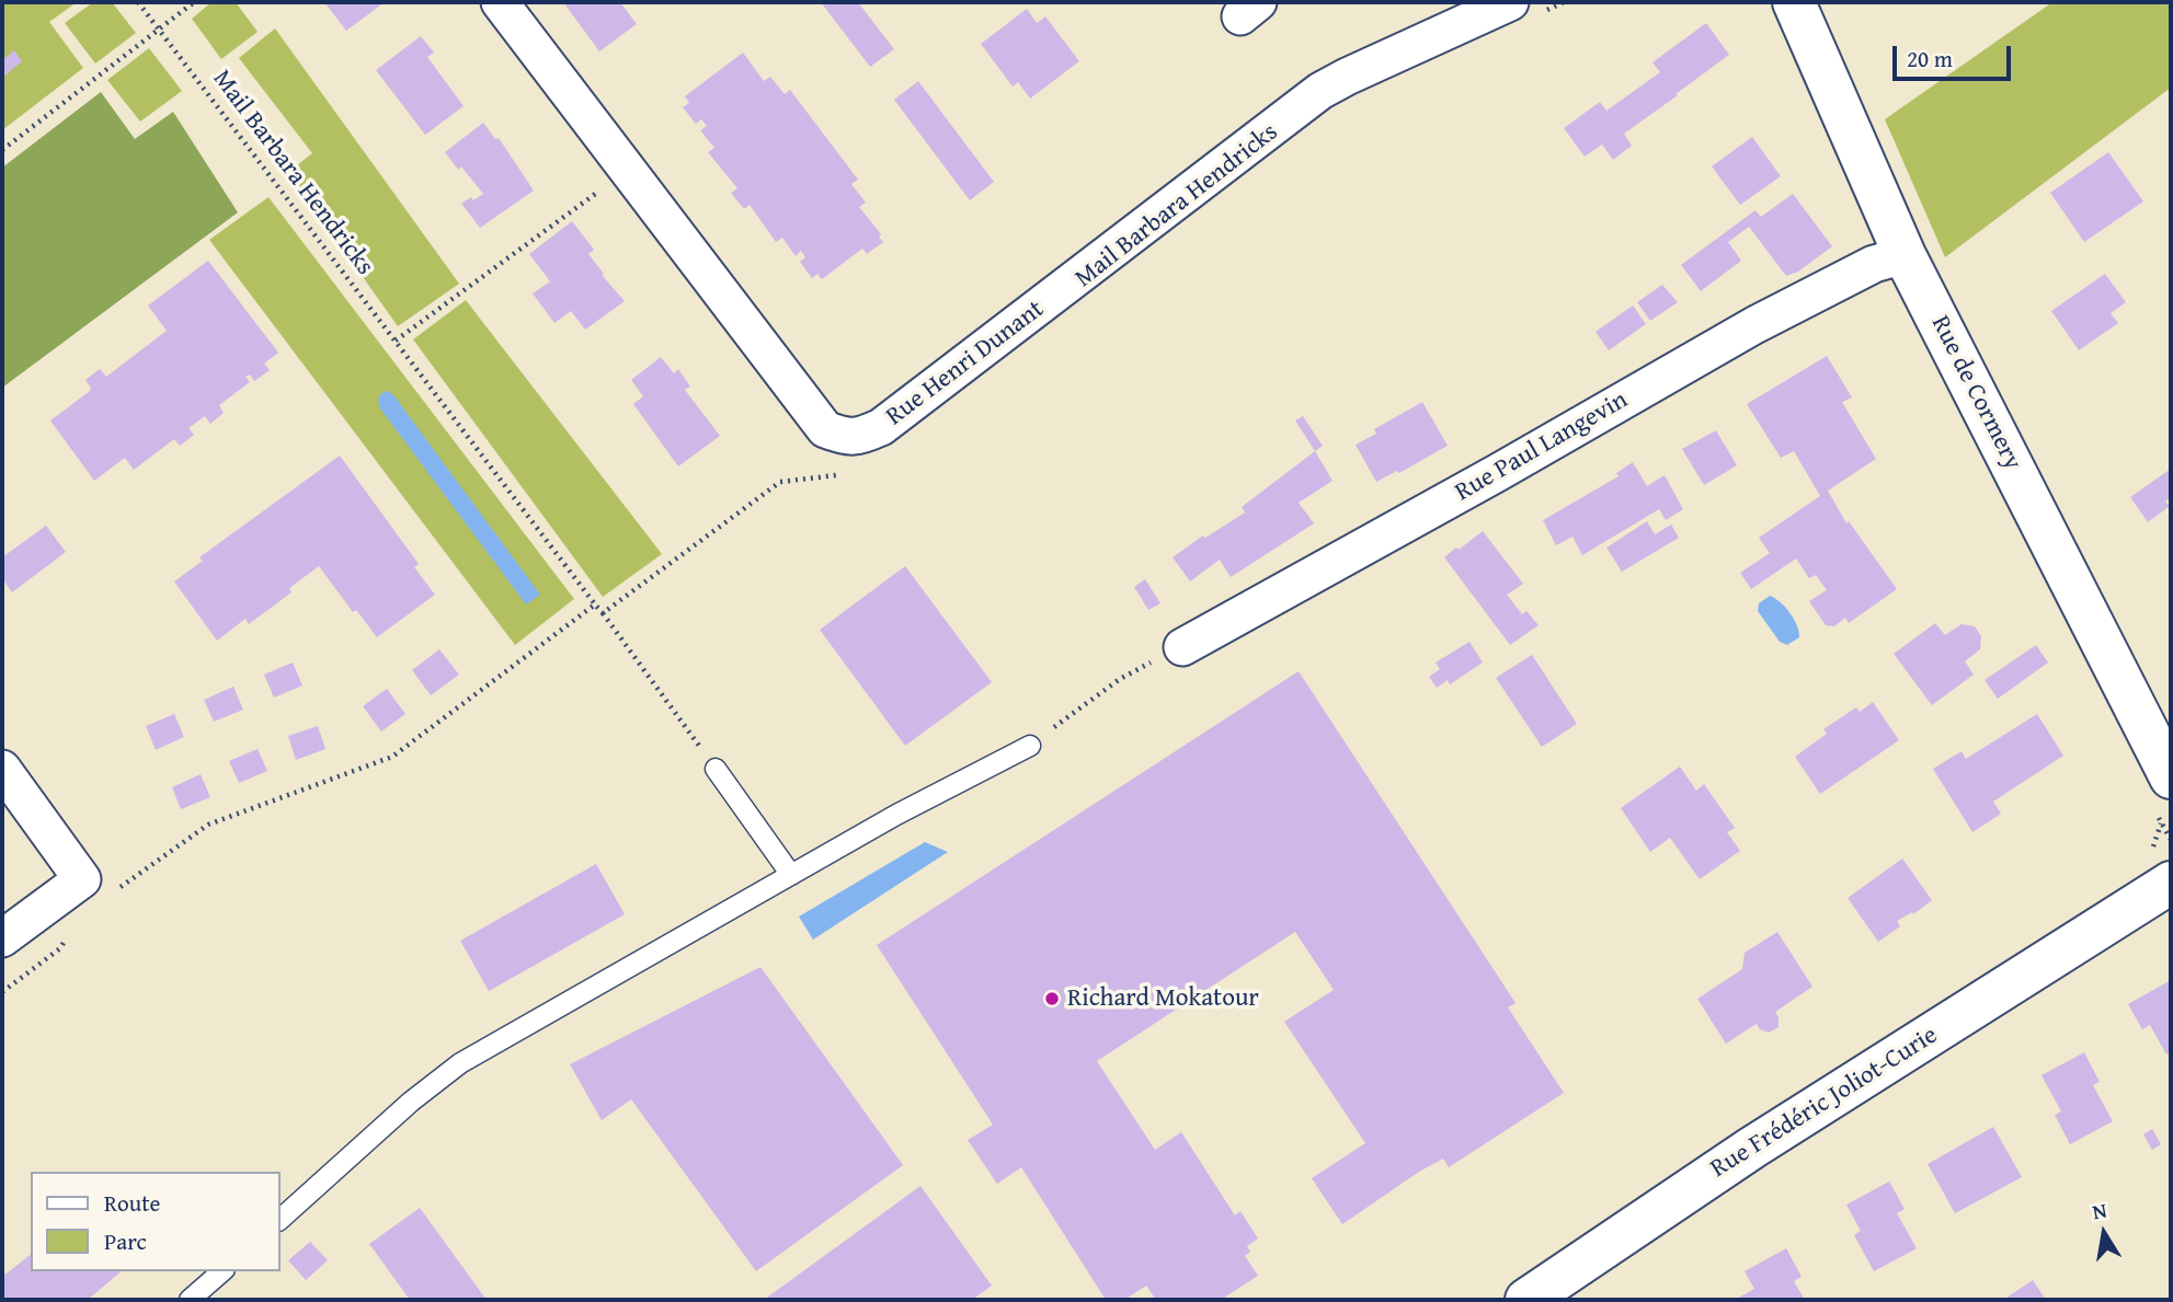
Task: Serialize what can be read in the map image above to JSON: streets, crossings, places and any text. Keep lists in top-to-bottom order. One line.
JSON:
{"streets":{"main road":["Rue de Cormery","Rue Frédéric Joliot-Curie"],"street":["Rue Henri Dunant","Rue Paul Langevin"],"path":["Mail Barbara Hendricks"]},"crossings":[["Rue de Cormery","Rue Paul Langevin"]],"places":["Richard Mokatour"],"legend":["Route","Parc"],"scale_bar":"20 m","north":"top"}
